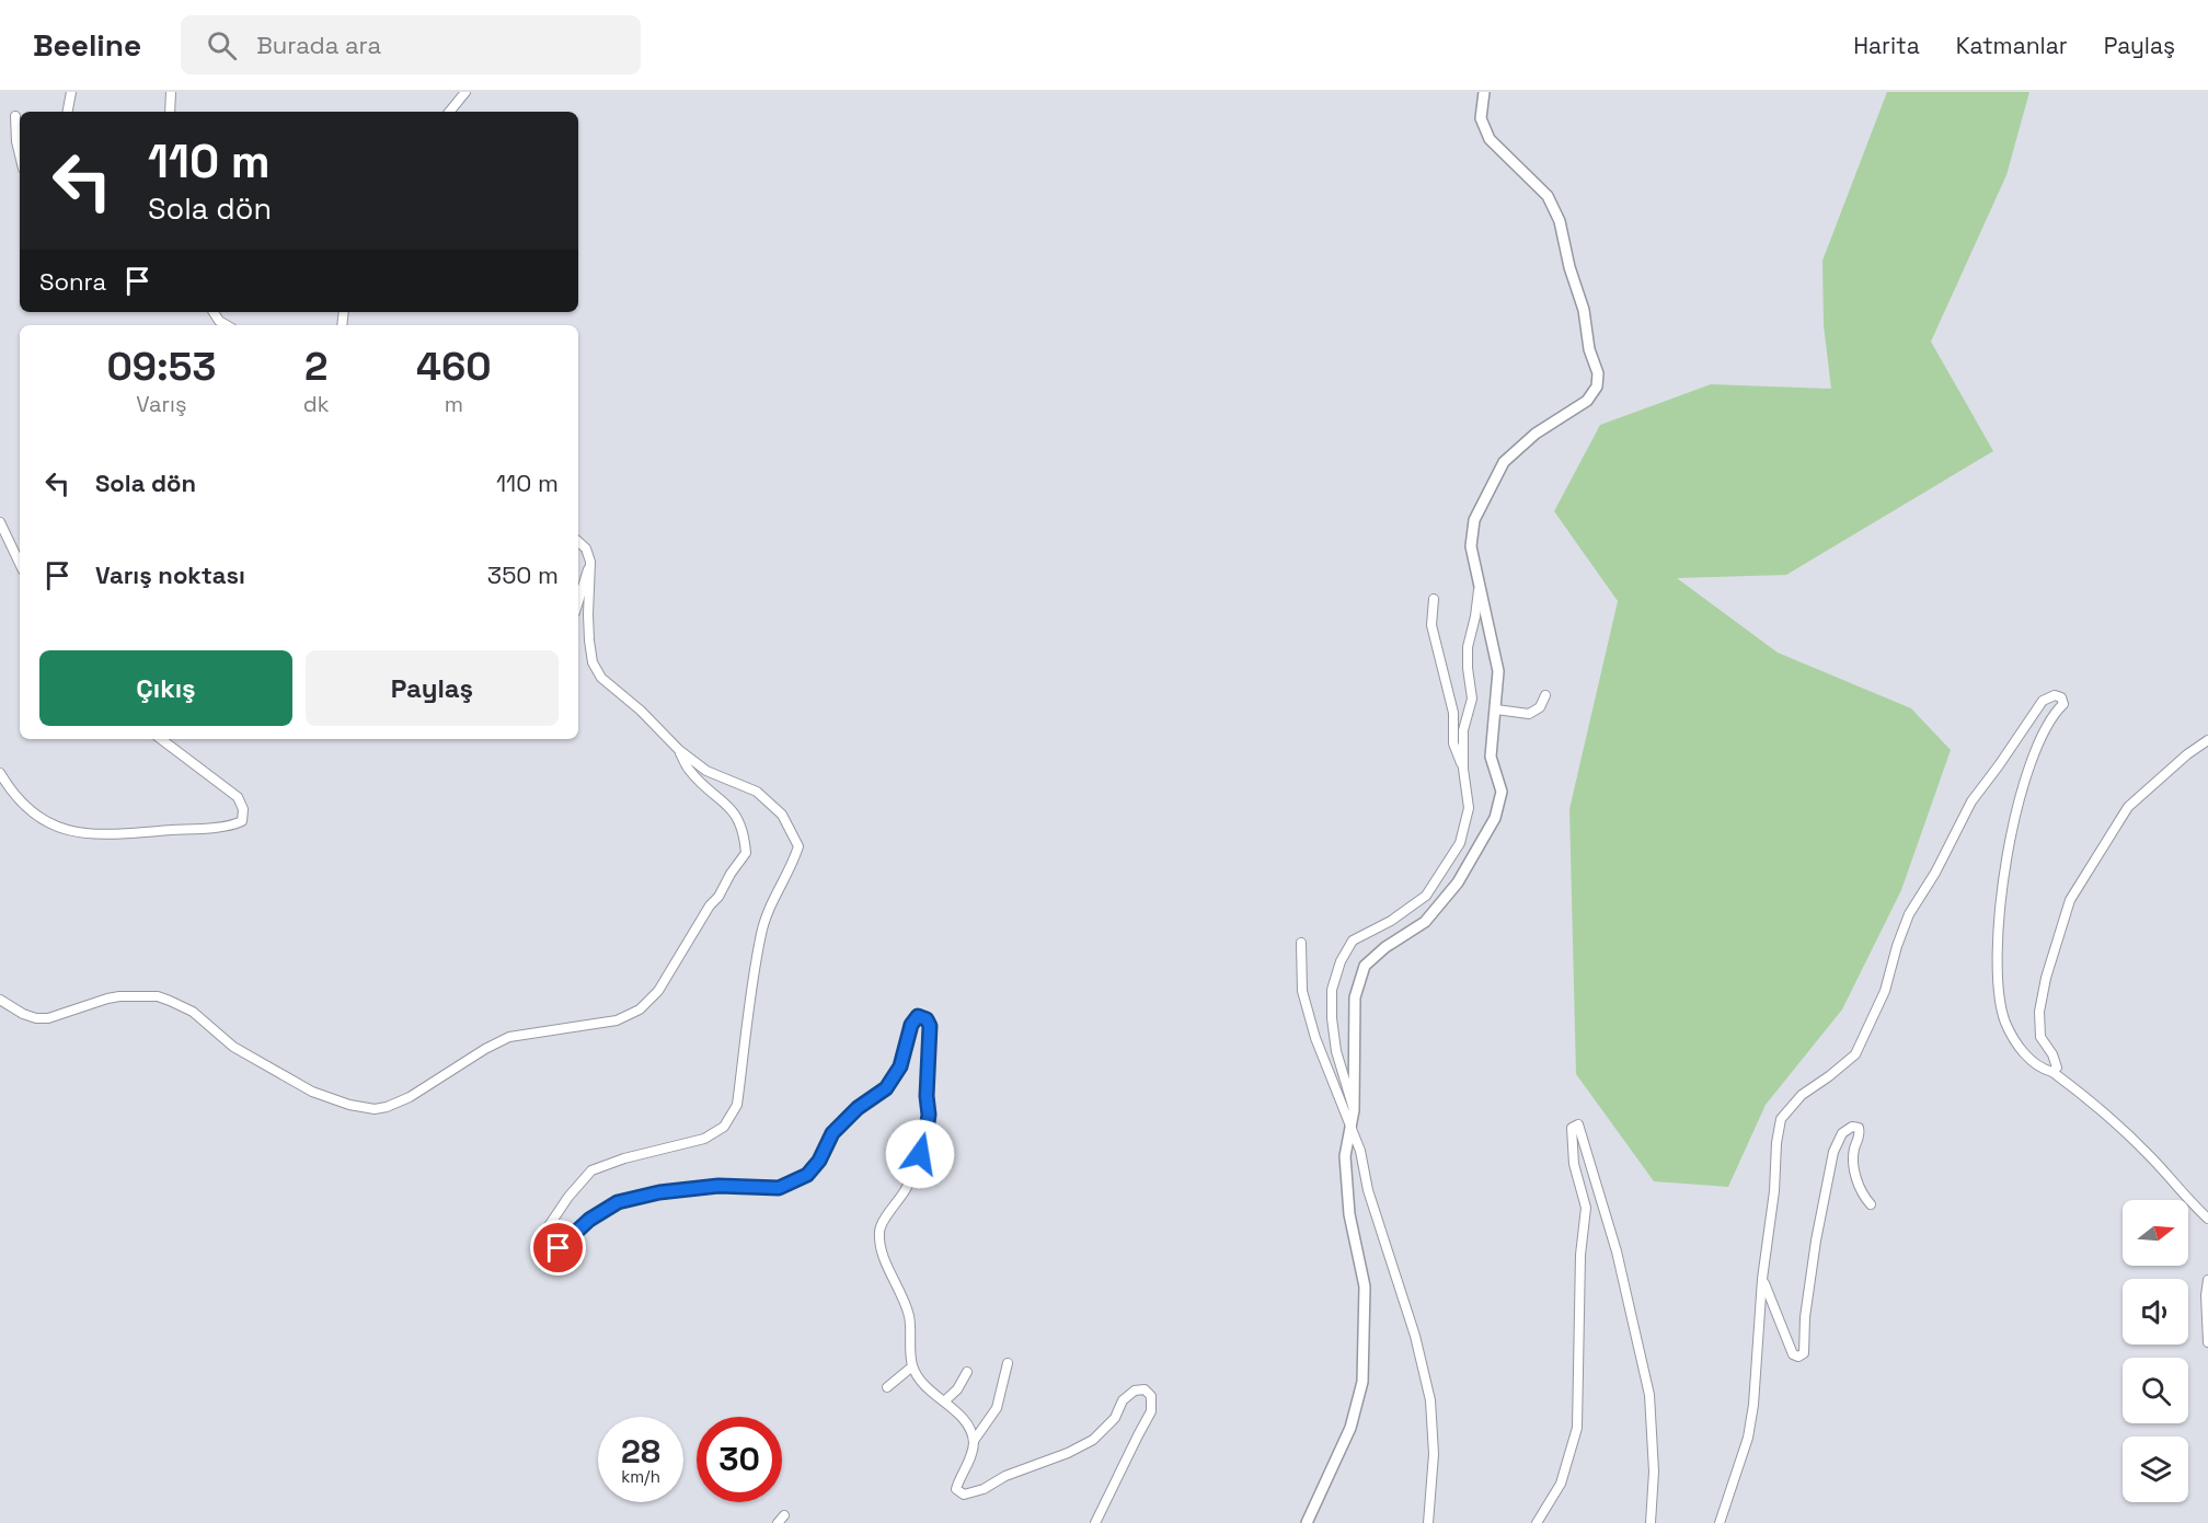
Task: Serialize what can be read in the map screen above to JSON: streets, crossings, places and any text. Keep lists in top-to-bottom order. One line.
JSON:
{"north":"right","page":{"header":"Beeline","search":"Burada ara","nav":["Harita","Katmanlar","Paylaş"],"turn":["110 m","Sola dön"],"then":"Sonra","eta":["09:53","Varış","2","dk","460","m"],"list":[{"name":"Sola dön","value":"110 m"},{"name":"Varış noktası","value":"350 m"}],"buttons":["Çıkış","Paylaş"],"speed":"28 km/h","limit":"30"}}
